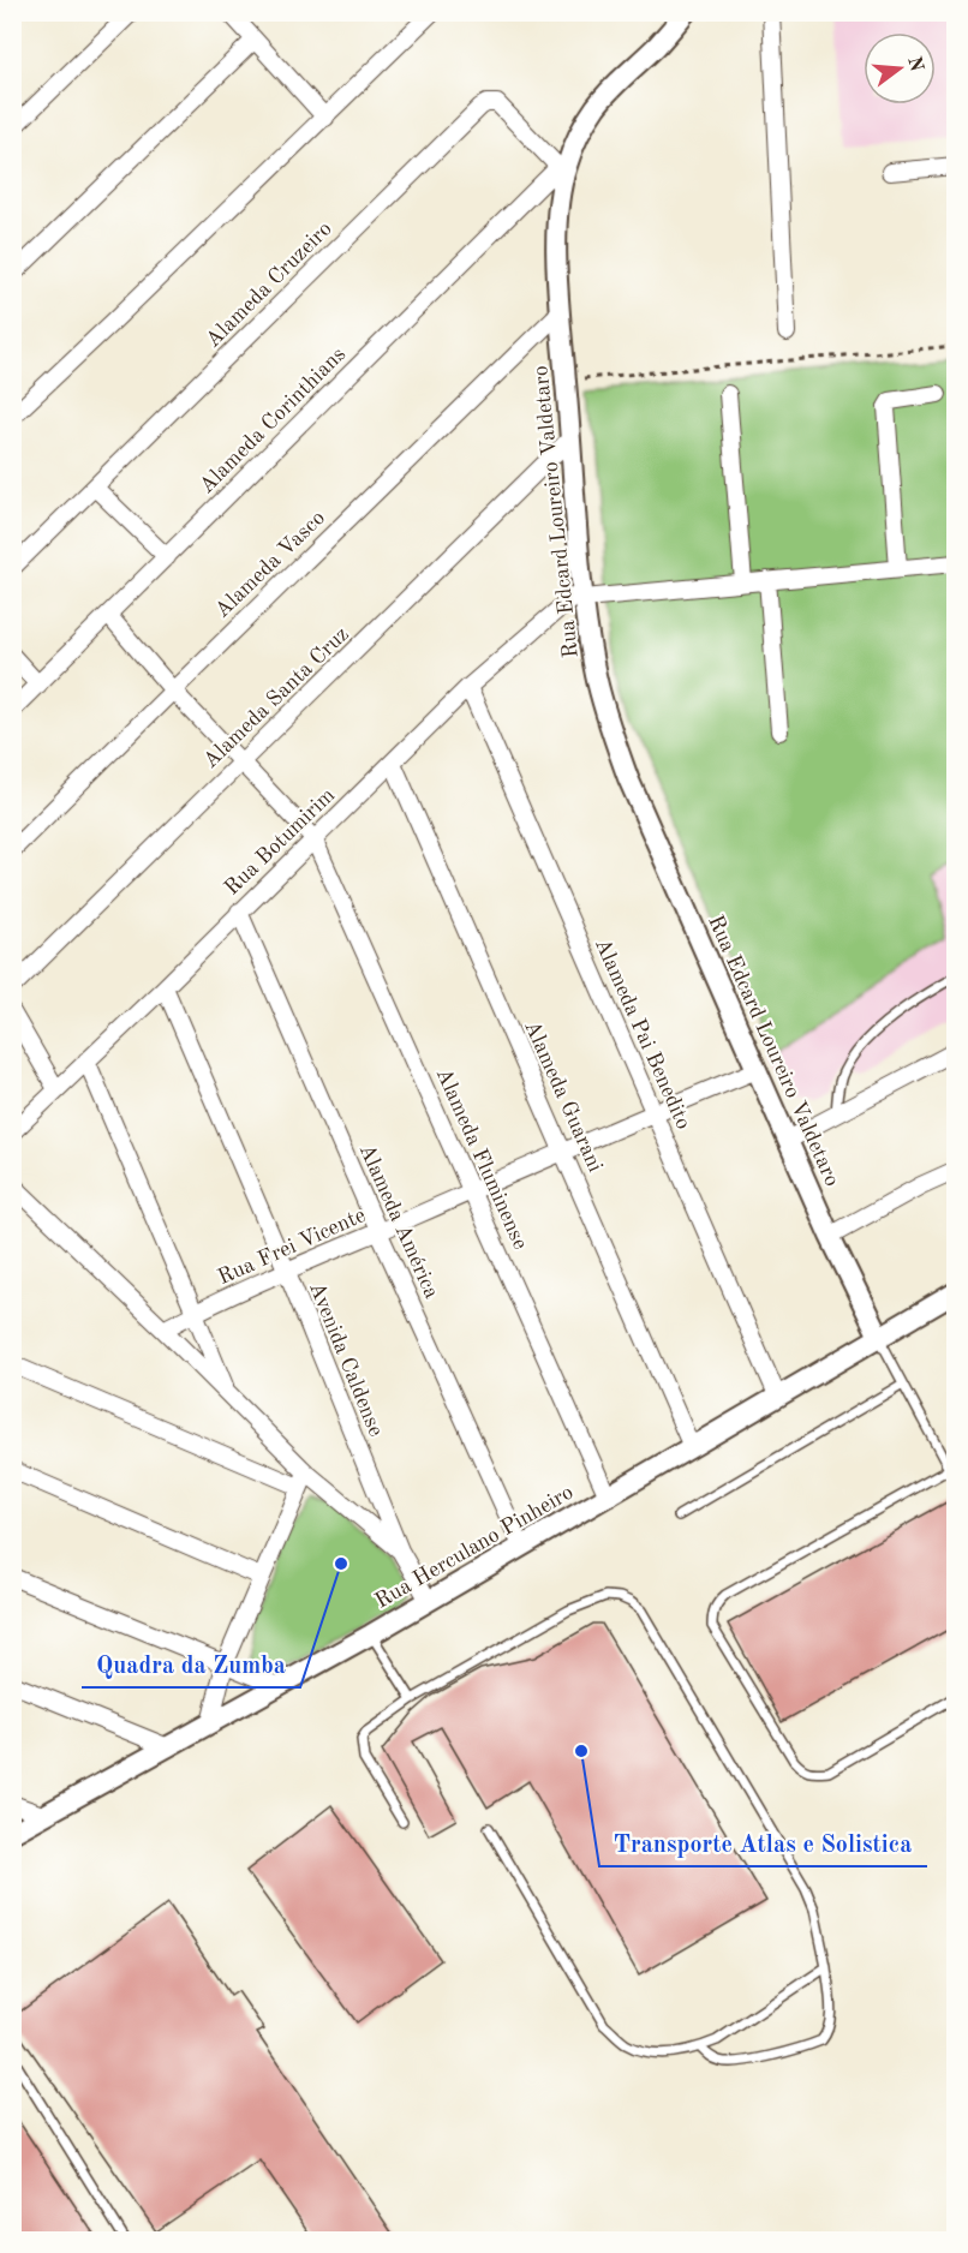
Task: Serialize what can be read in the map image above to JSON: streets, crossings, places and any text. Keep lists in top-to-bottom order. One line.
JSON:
{"streets":{"street":["Alameda Cruzeiro","Alameda Corinthians","Rua Edcard Loureiro Valdetaro","Alameda Vasco","Alameda Santa Cruz","Rua Botumirim","Alameda Pai Benedito","Alameda Guarani","Alameda Fluminense","Alameda América","Rua Frei Vicente","Avenida Caldense","Rua Herculano Pinheiro"]},"crossings":[["Alameda Cruzeiro","Alameda Corinthians"],["Alameda Cruzeiro","Rua Edcard Loureiro Valdetaro"],["Alameda Corinthians","Rua Edcard Loureiro Valdetaro"],["Alameda Corinthians","Alameda Fluminense"],["Rua Edcard Loureiro Valdetaro","Alameda Vasco"],["Rua Edcard Loureiro Valdetaro","Alameda Santa Cruz"],["Rua Edcard Loureiro Valdetaro","Rua Botumirim"],["Rua Edcard Loureiro Valdetaro","Rua Frei Vicente"],["Rua Edcard Loureiro Valdetaro","Rua Herculano Pinheiro"],["Alameda Vasco","Alameda Fluminense"],["Alameda Santa Cruz","Alameda Fluminense"],["Rua Botumirim","Alameda Pai Benedito"],["Rua Botumirim","Alameda Guarani"],["Rua Botumirim","Alameda Fluminense"],["Rua Botumirim","Alameda América"],["Rua Botumirim","Avenida Caldense"],["Alameda Pai Benedito","Rua Frei Vicente"],["Alameda Pai Benedito","Rua Herculano Pinheiro"],["Alameda Guarani","Rua Frei Vicente"],["Alameda Guarani","Rua Herculano Pinheiro"],["Alameda Fluminense","Rua Frei Vicente"],["Alameda Fluminense","Rua Herculano Pinheiro"],["Alameda América","Rua Frei Vicente"],["Alameda América","Rua Herculano Pinheiro"],["Rua Frei Vicente","Avenida Caldense"]],"places":["Quadra da Zumba","Transporte Atlas e Solistica"],"north":"right"}
